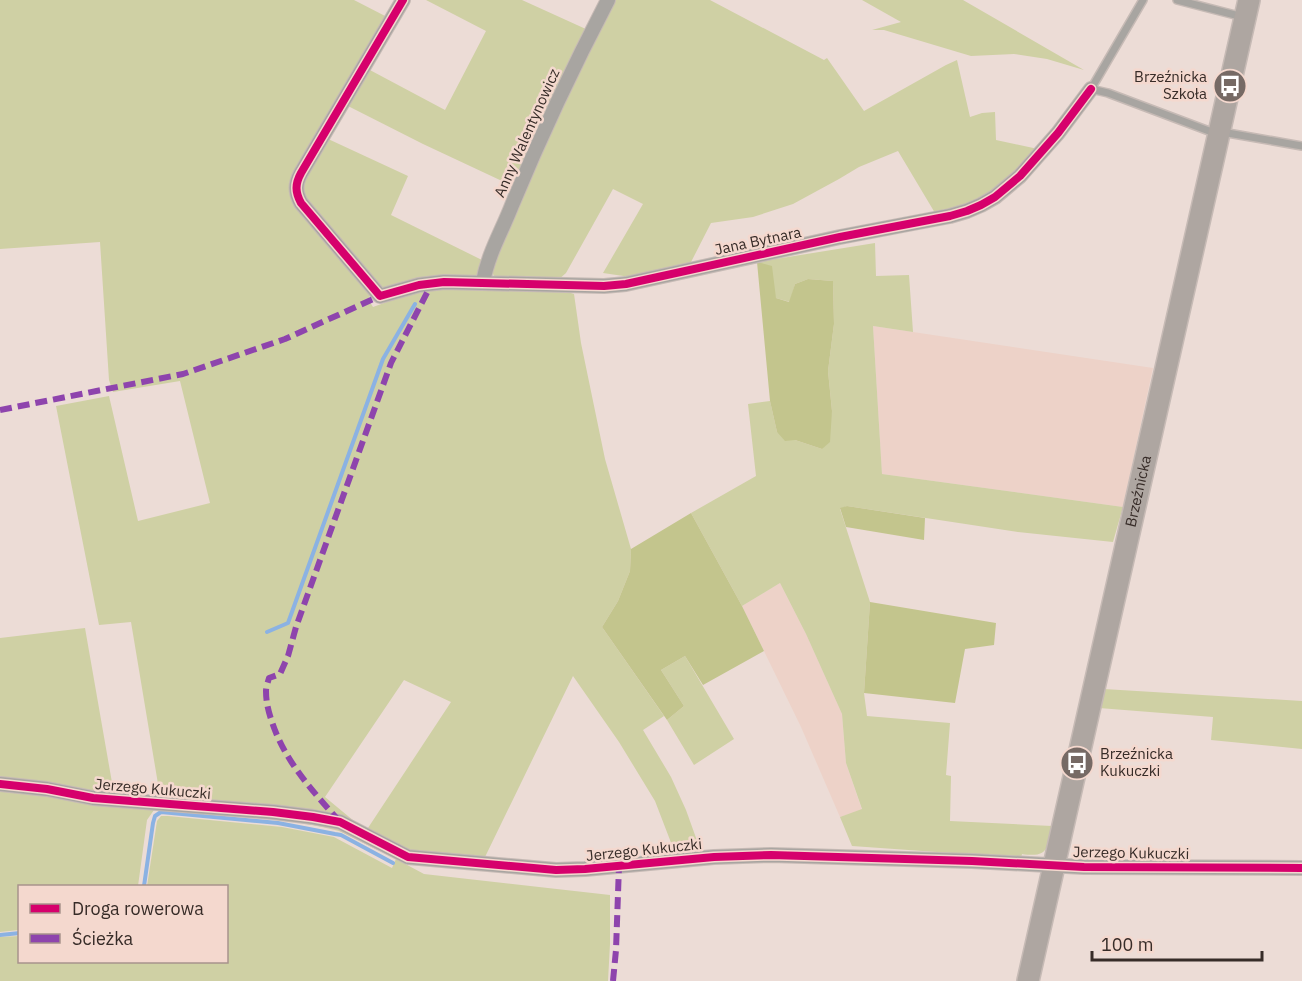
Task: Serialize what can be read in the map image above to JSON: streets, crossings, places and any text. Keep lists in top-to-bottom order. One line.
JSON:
{"streets":{"main road":["Brzeźnicka"],"street":["Anny Walentynowicz","Jana Bytnara","Jerzego Kukuczki"]},"crossings":[["Anny Walentynowicz","Jana Bytnara"],["Brzeźnicka","Jerzego Kukuczki"]],"places":{"bus stop":["Brzeźnicka Szkoła","Brzeźnicka Kukuczki"]},"legend":["Droga rowerowa","Ścieżka"],"scale_bar":"100 m"}
